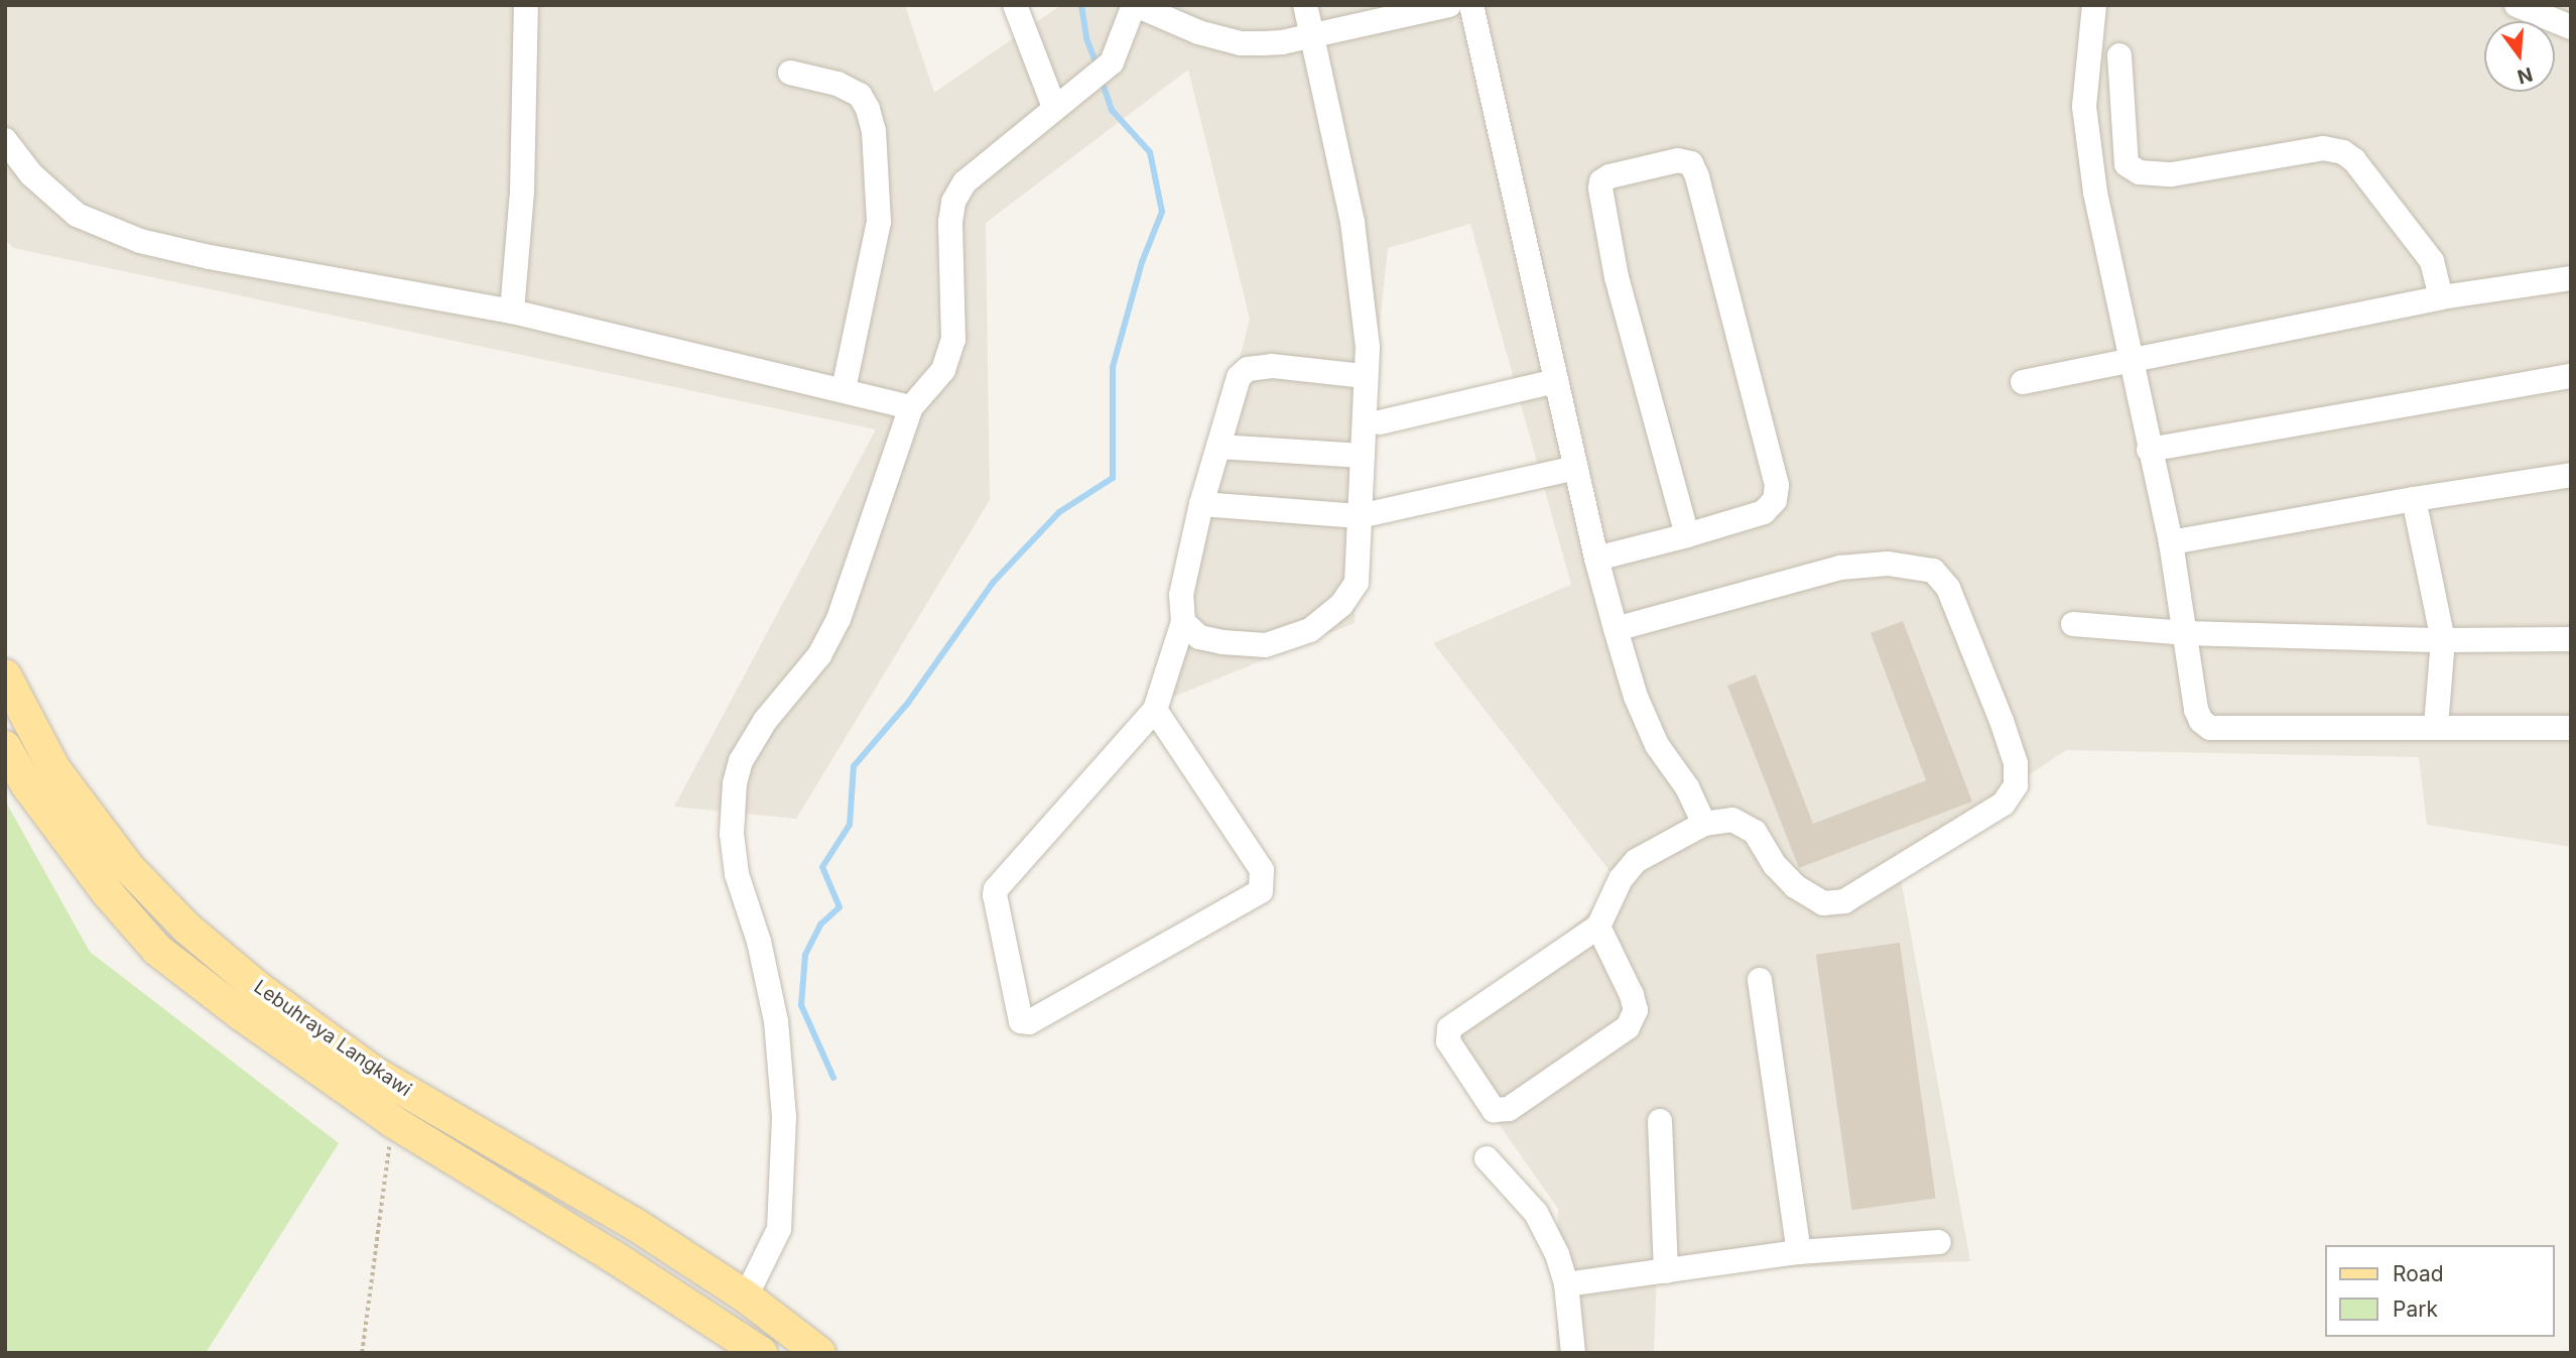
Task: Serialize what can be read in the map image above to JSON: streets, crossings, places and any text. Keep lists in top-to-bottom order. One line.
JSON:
{"streets":{"main road":["Lebuhraya Langkawi"]},"legend":["Road","Park"],"north":"bottom"}
